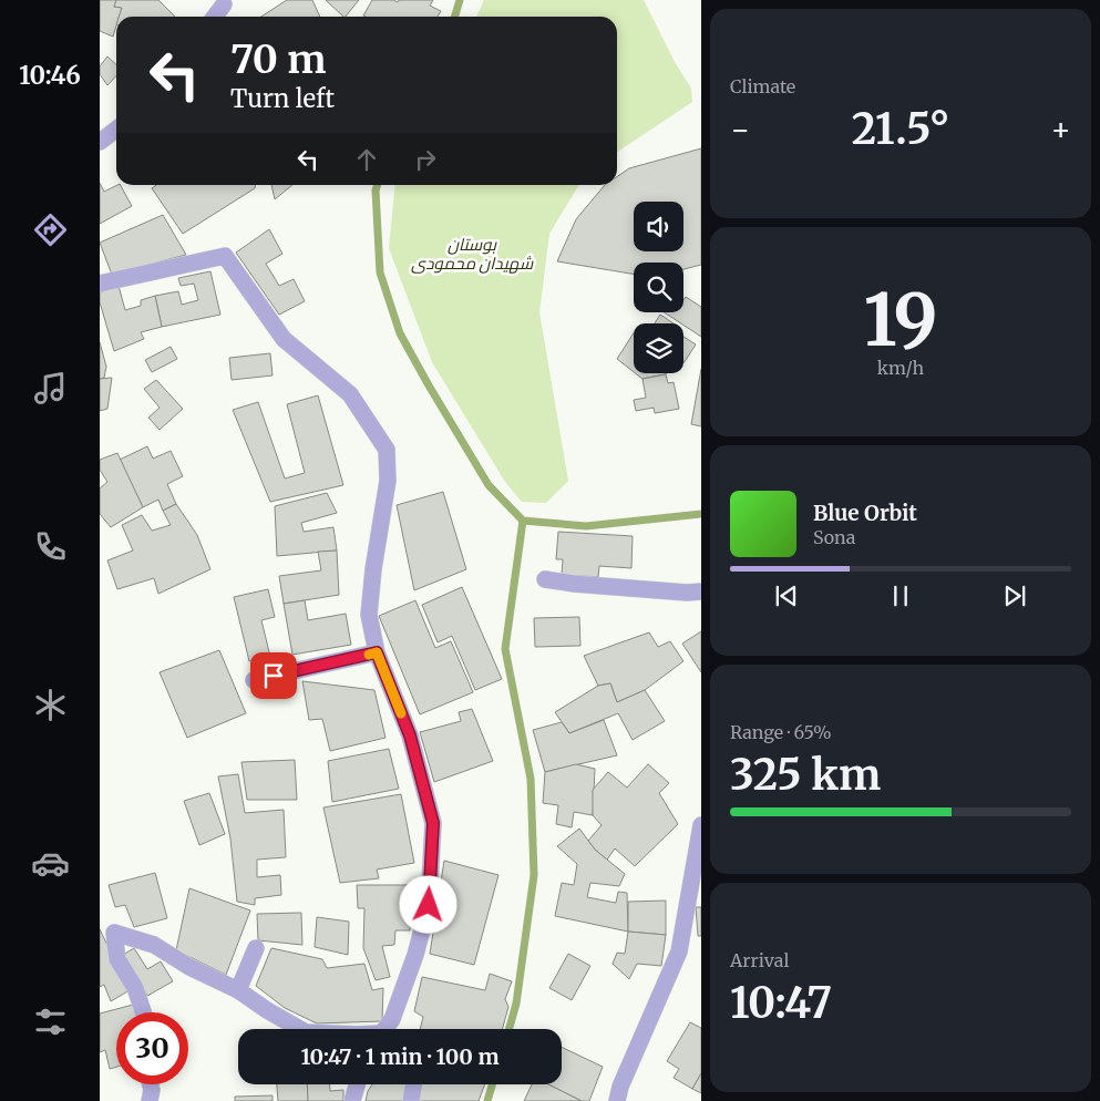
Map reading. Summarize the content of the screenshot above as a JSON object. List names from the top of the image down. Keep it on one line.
{"parks":["بوستان شهیدان محمودی"],"page":{"tabs":"10:46","tile":["Climate",["19","km/h"],["Range · 65%","325 km"],["Arrival","10:47"]],"turn":["70 m","Turn left"],"heat":["−","21.5°","+"],"song":["Blue Orbit","Sona"],"limit":"30","trip":"10:47 · 1 min · 100 m"}}
